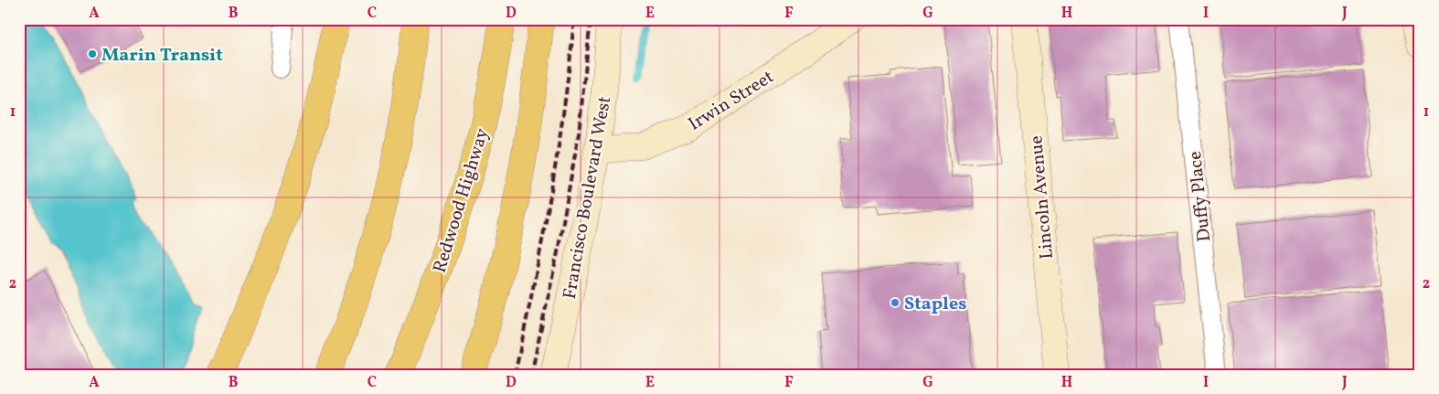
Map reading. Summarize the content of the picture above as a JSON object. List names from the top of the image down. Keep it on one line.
{"streets":{"highway":["Redwood Highway"],"street":["Irwin Street","Duffy Place","Francisco Boulevard West","Lincoln Avenue"]},"crossings":[["Irwin Street","Francisco Boulevard West"]],"places":["Marin Transit","Staples"],"grid":{"columns":["A","B","C","D","E","F","G","H","I","J"],"rows":["1","2"]}}
